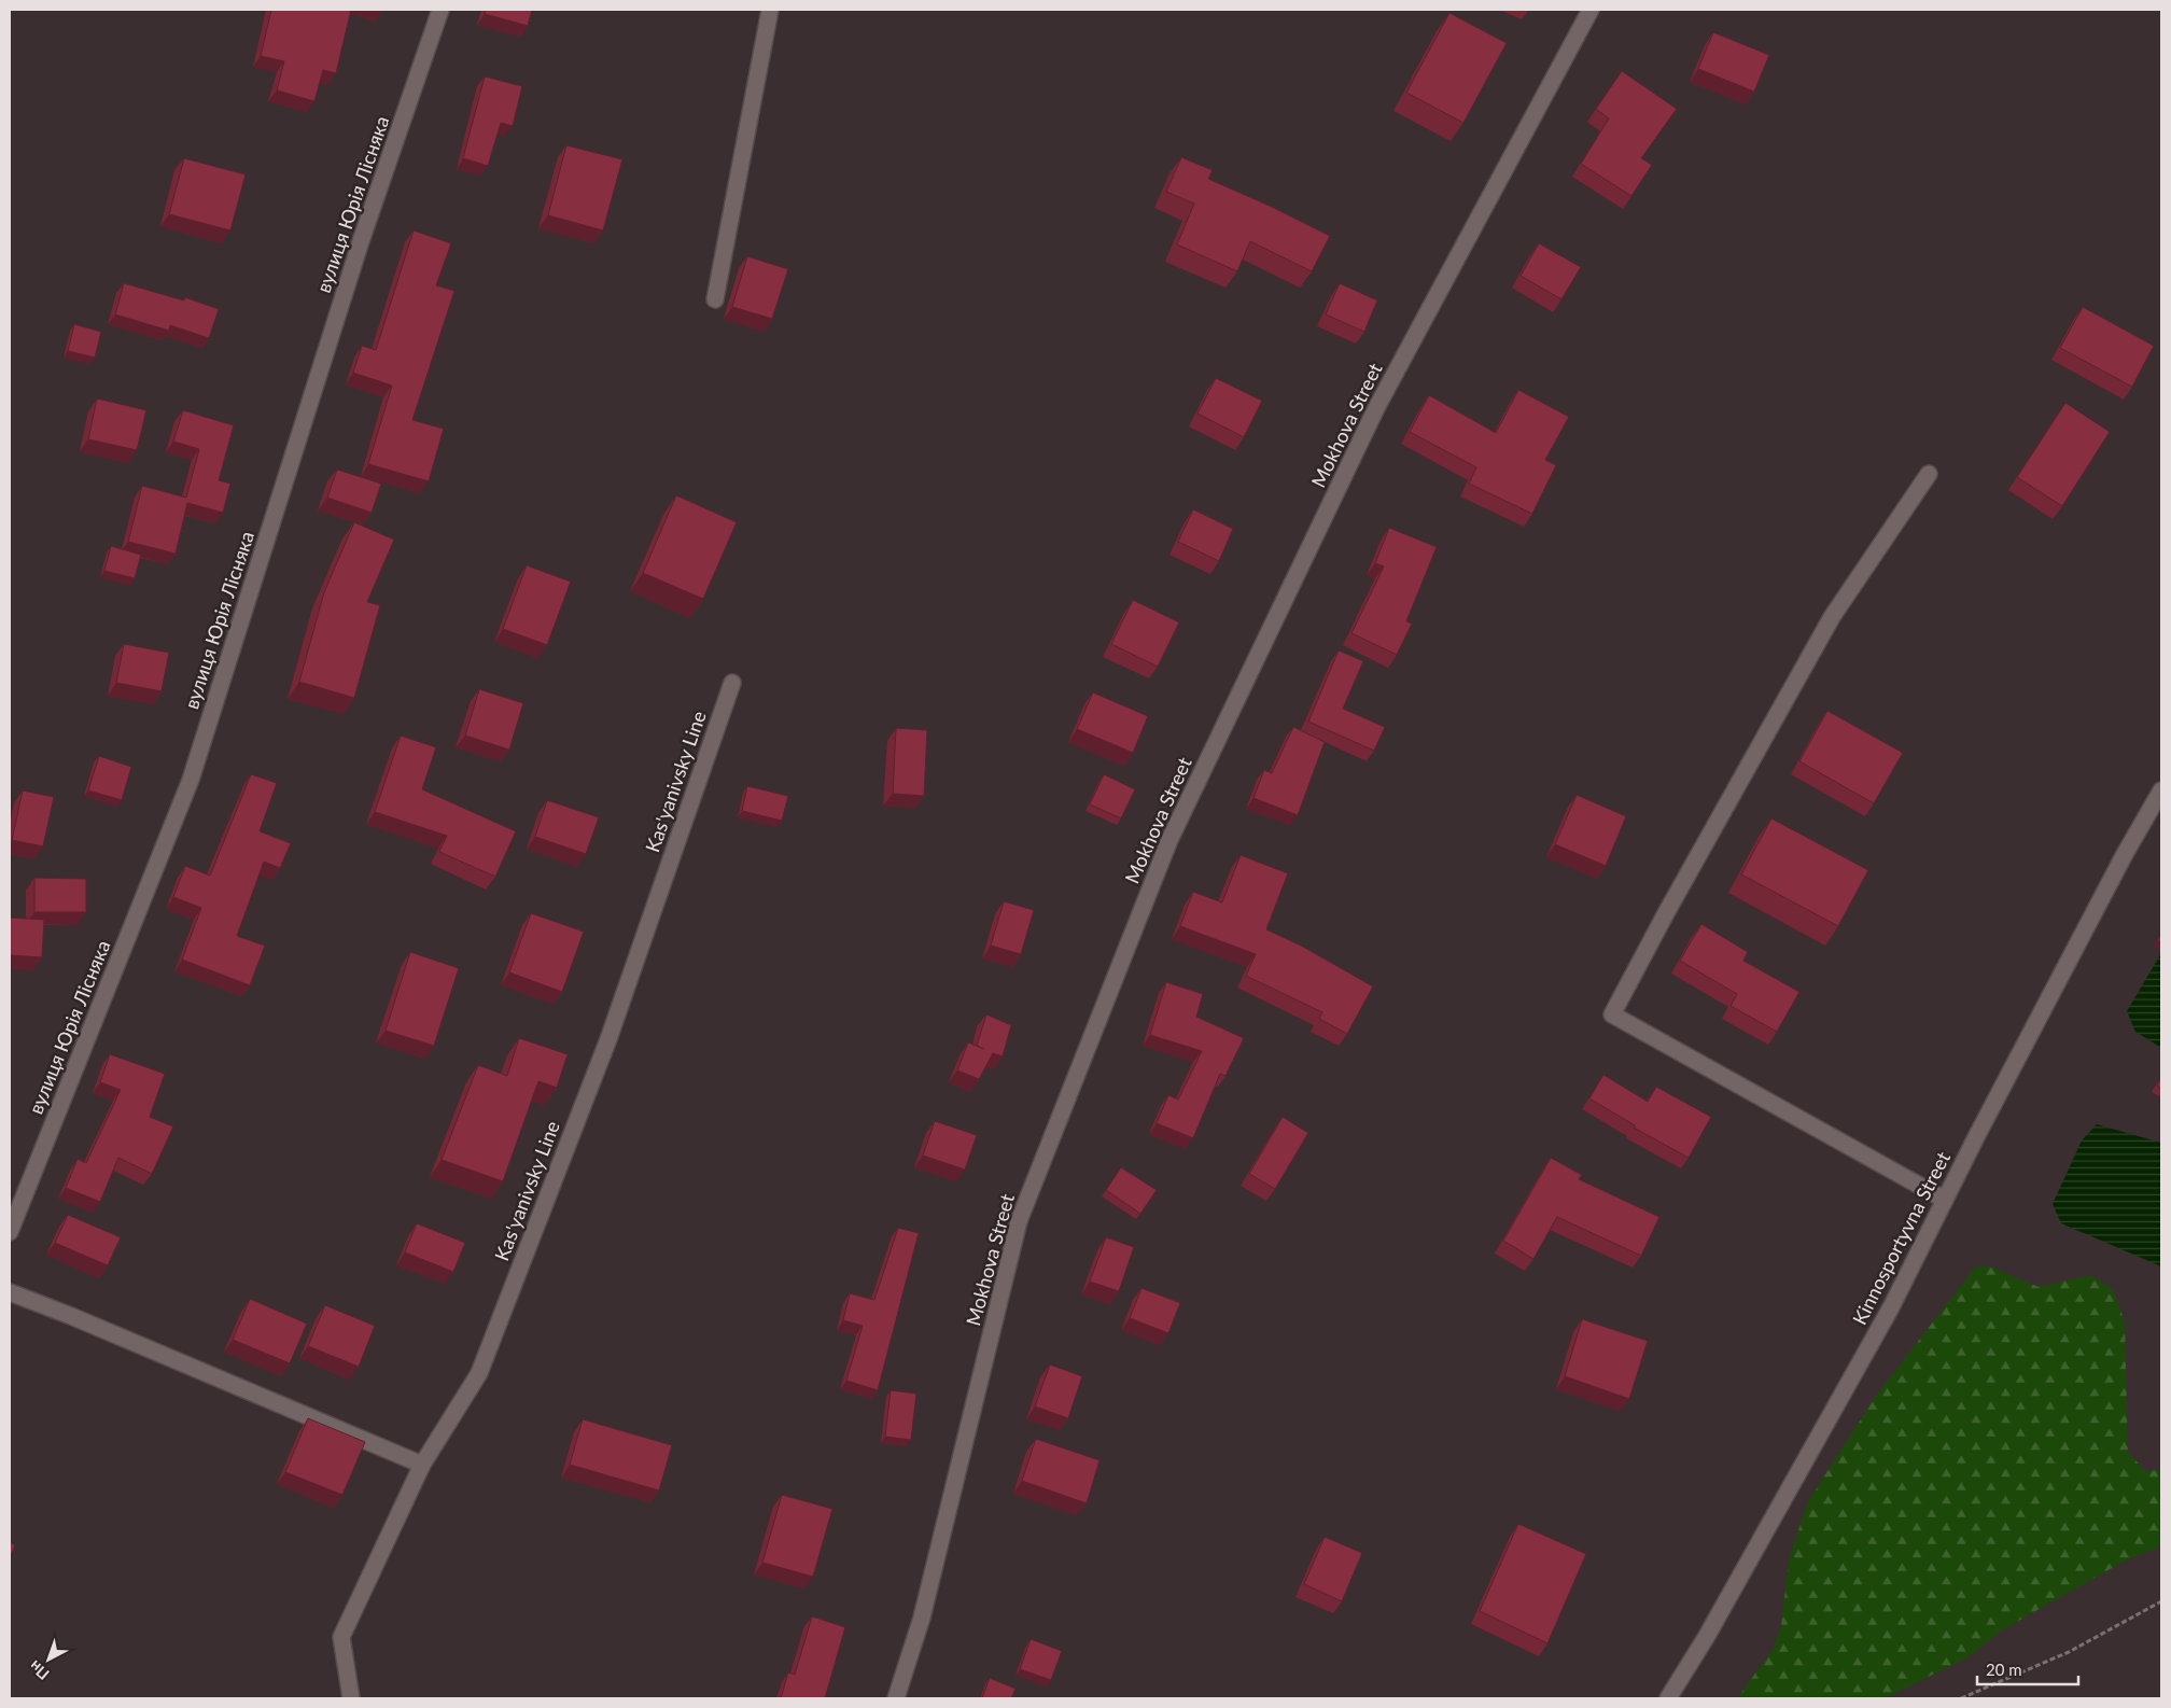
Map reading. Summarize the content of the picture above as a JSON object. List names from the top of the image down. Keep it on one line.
{"streets":{"street":["вулиця Юрія Лісняка","Mokhova Street","Kas'yanivsky Line","Kinnosportyvna Street"]},"scale_bar":"20 m","north":"bottom left"}
